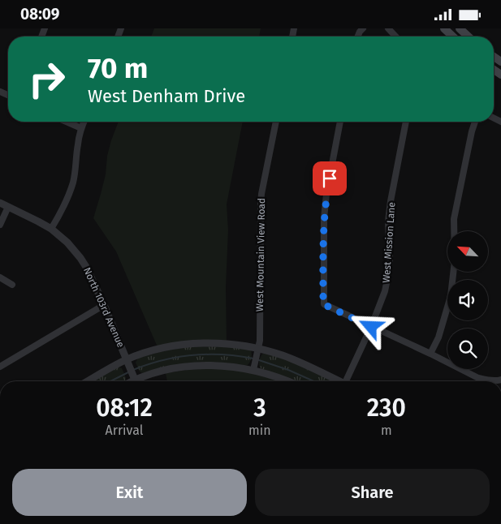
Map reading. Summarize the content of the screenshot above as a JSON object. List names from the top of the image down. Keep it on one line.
{"streets":{"street":["West Mission Lane","West Mountain View Road","North 103rd Avenue"]},"crossings":[["West Mountain View Road","North 103rd Avenue"]],"north":"top left","page":{"status":"08:09","turn":["70 m","West Denham Drive"],"eta":["08:12","Arrival","3","min","230","m"],"buttons":["Exit","Share"]}}
